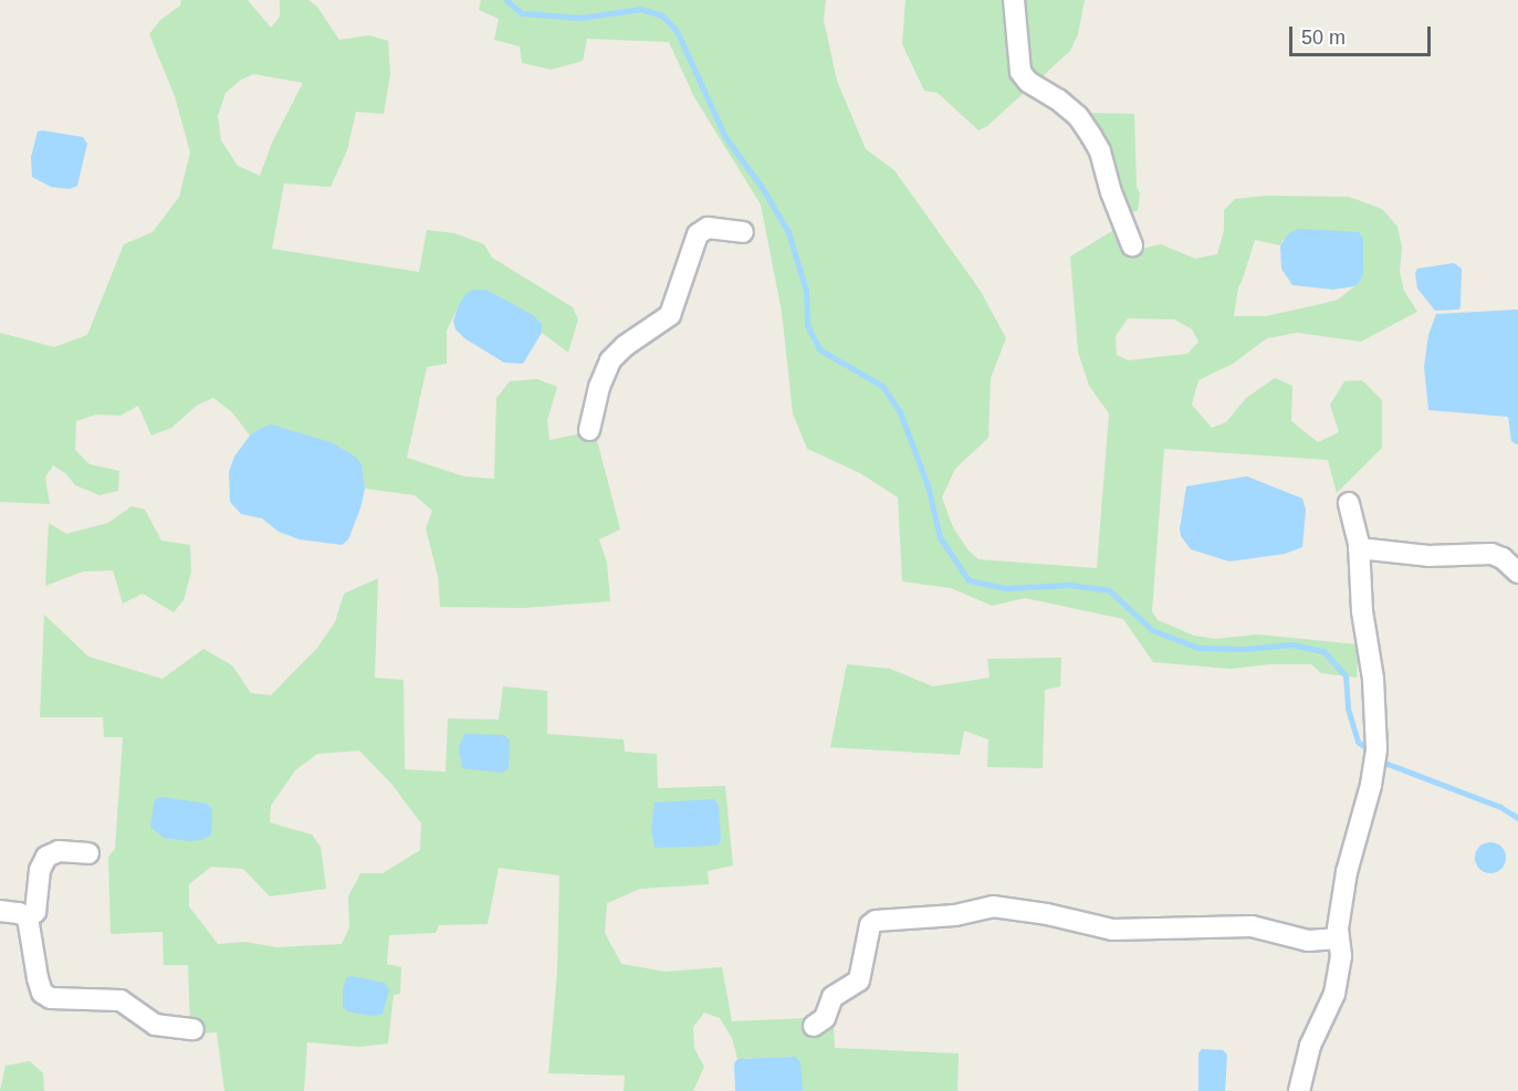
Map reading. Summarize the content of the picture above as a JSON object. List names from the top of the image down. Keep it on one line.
{"scale_bar":"50 m"}
